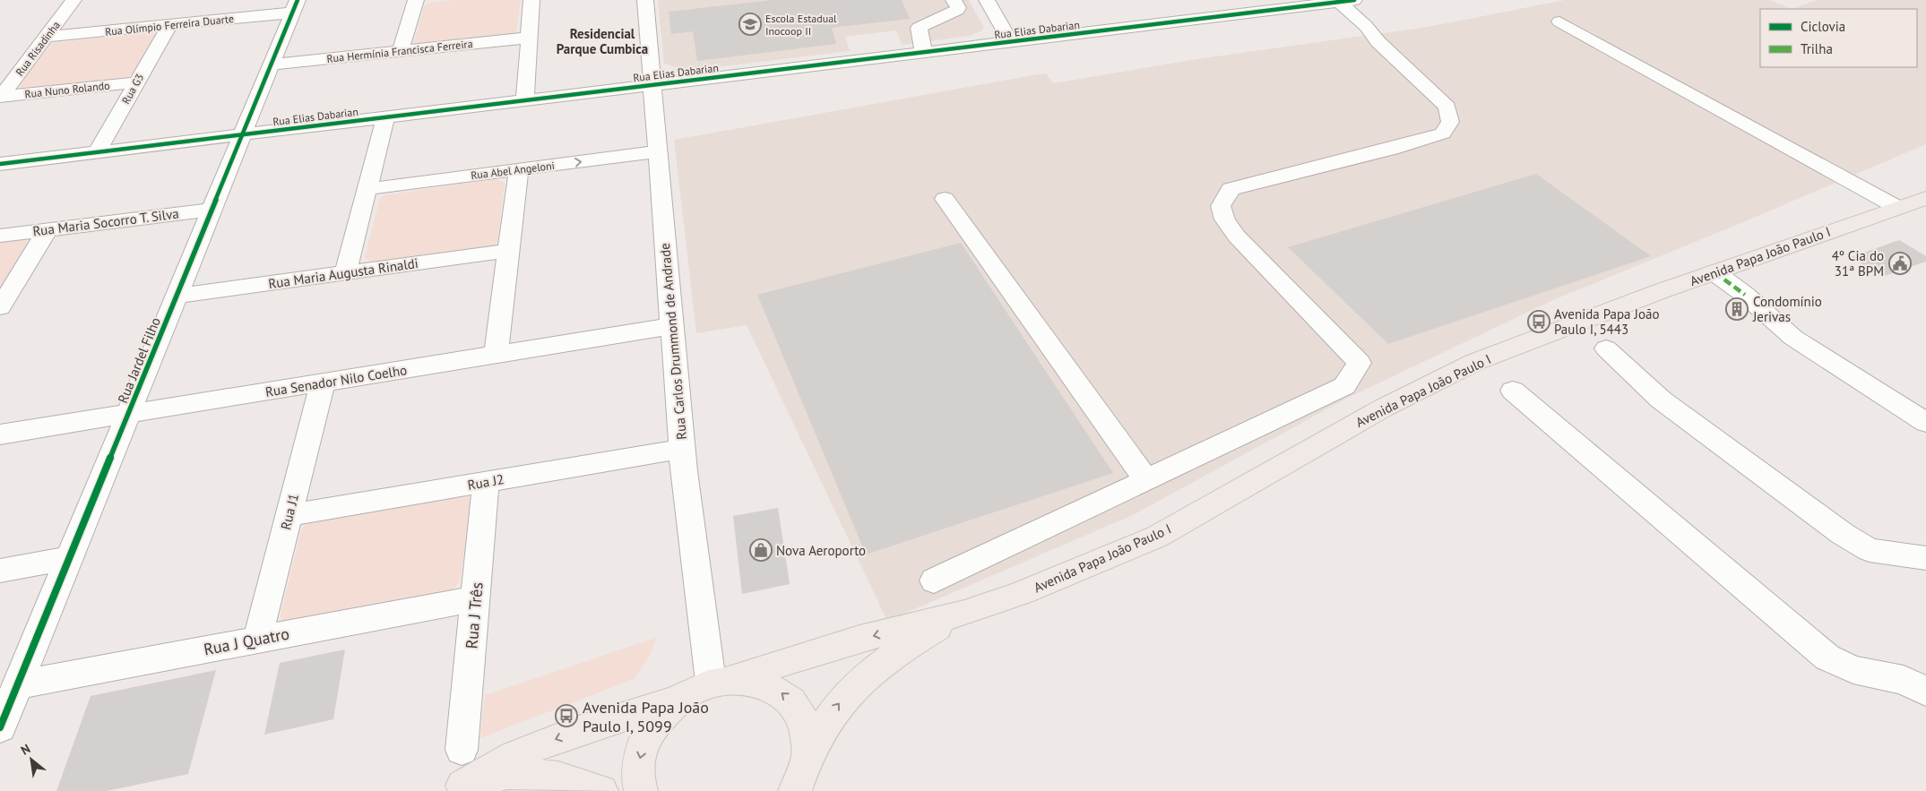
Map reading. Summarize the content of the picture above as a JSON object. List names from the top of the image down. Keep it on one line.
{"streets":{"main road":["Avenida Papa João Paulo I"],"street":["Rua Olímpio Ferreira Duarte","Rua Elias Dabarian","Rua Risadinha","Rua Hermínia Francisca Ferreira","Rua G3","Rua Nuno Rolando","Rua Abel Angeloni","Rua Maria Socorro T. Silva","Rua Maria Augusta Rinaldi","Rua Carlos Drummond de Andrade","Rua Jardel Filho","Rua Senador Nilo Coelho","Rua J2","Rua J1","Rua J Três","Rua J Quatro"]},"crossings":[["Rua Olímpio Ferreira Duarte","Rua Risadinha"],["Rua Olímpio Ferreira Duarte","Rua G3"],["Rua Olímpio Ferreira Duarte","Rua Jardel Filho"],["Rua Elias Dabarian","Rua G3"],["Rua Elias Dabarian","Rua Carlos Drummond de Andrade"],["Rua Elias Dabarian","Rua Jardel Filho"],["Rua Risadinha","Rua Nuno Rolando"],["Rua Hermínia Francisca Ferreira","Rua Jardel Filho"],["Rua G3","Rua Nuno Rolando"],["Rua Abel Angeloni","Rua Carlos Drummond de Andrade"],["Rua Maria Socorro T. Silva","Rua Jardel Filho"],["Avenida Papa João Paulo I","Rua Carlos Drummond de Andrade"],["Rua Maria Augusta Rinaldi","Rua Jardel Filho"],["Rua Carlos Drummond de Andrade","Rua Senador Nilo Coelho"],["Rua Carlos Drummond de Andrade","Rua J2"],["Rua Jardel Filho","Rua Senador Nilo Coelho"],["Rua Jardel Filho","Rua J Quatro"],["Rua Senador Nilo Coelho","Rua J1"],["Rua J2","Rua J1"],["Rua J2","Rua J Três"],["Rua J1","Rua J Quatro"],["Rua J Três","Rua J Quatro"]],"one_way":["Rua Abel Angeloni"],"districts":["Residencial Parque Cumbica"],"places":{"school or university":["Escola Estadual Inocoop II"],"public building":["4º Cia do 31ª BPM"],"building":["Condomínio Jerivas"],"bus stop":["Avenida Papa João Paulo I, 5443","Avenida Papa João Paulo I, 5099"],"shop":["Nova Aeroporto"]},"legend":["Ciclovia","Trilha"],"north":"top left"}
